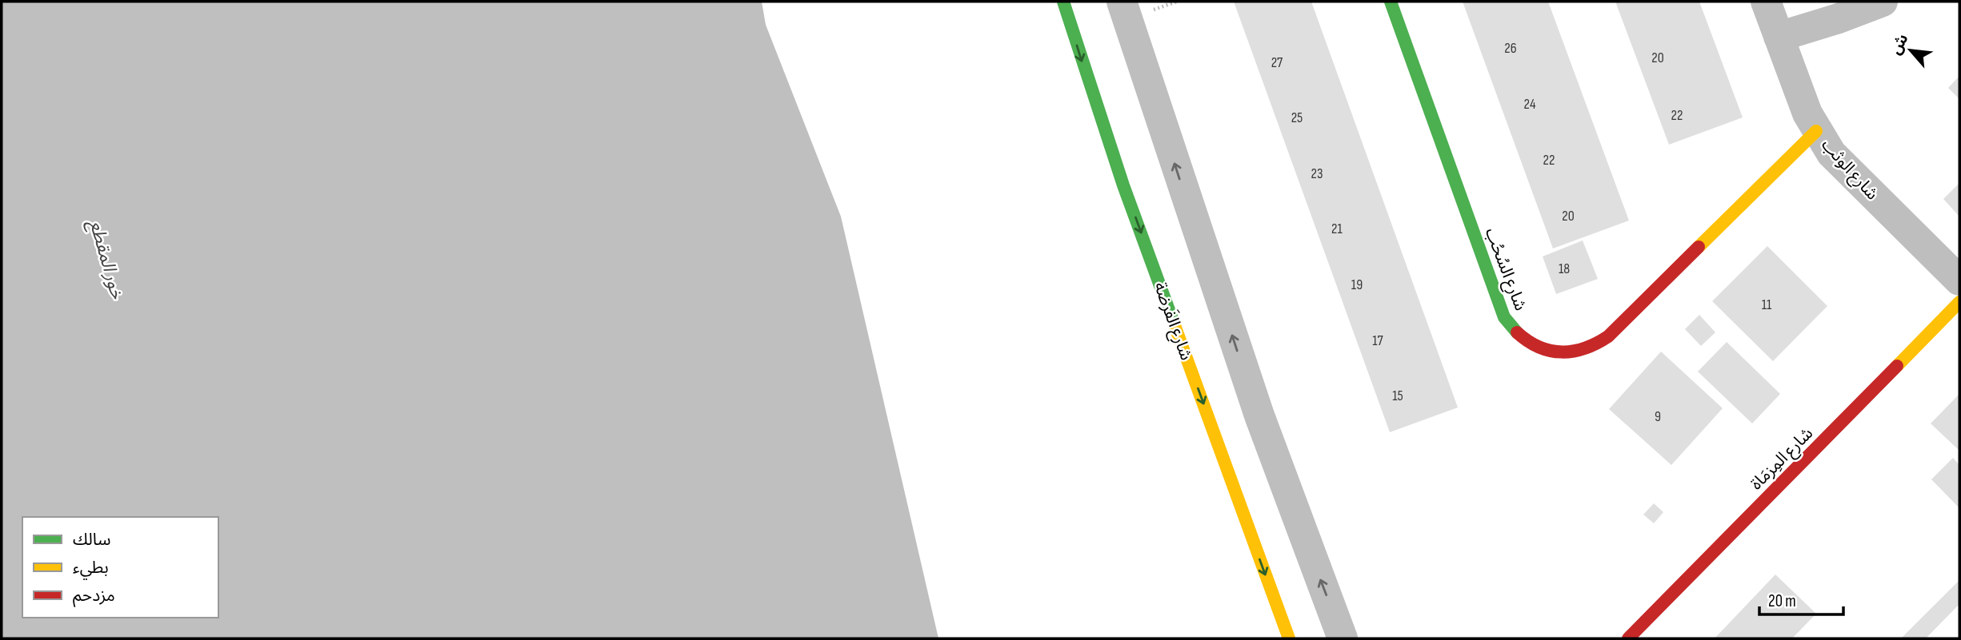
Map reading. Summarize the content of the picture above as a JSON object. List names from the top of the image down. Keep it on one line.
{"streets":{"street":["شارع الوثب","شارع السُحُب","شارع الفَرضة","شارع المِزمَاة"]},"crossings":[["شارع الوثب","شارع السُحُب"]],"water":["خور المقطع"],"house_numbers":["26","20","27","24","22","25","22","23","20","21","18","19","11","17","15","9"],"legend":["سالك","بطيء","مزدحم"],"scale_bar":"20 m","north":"top left"}
